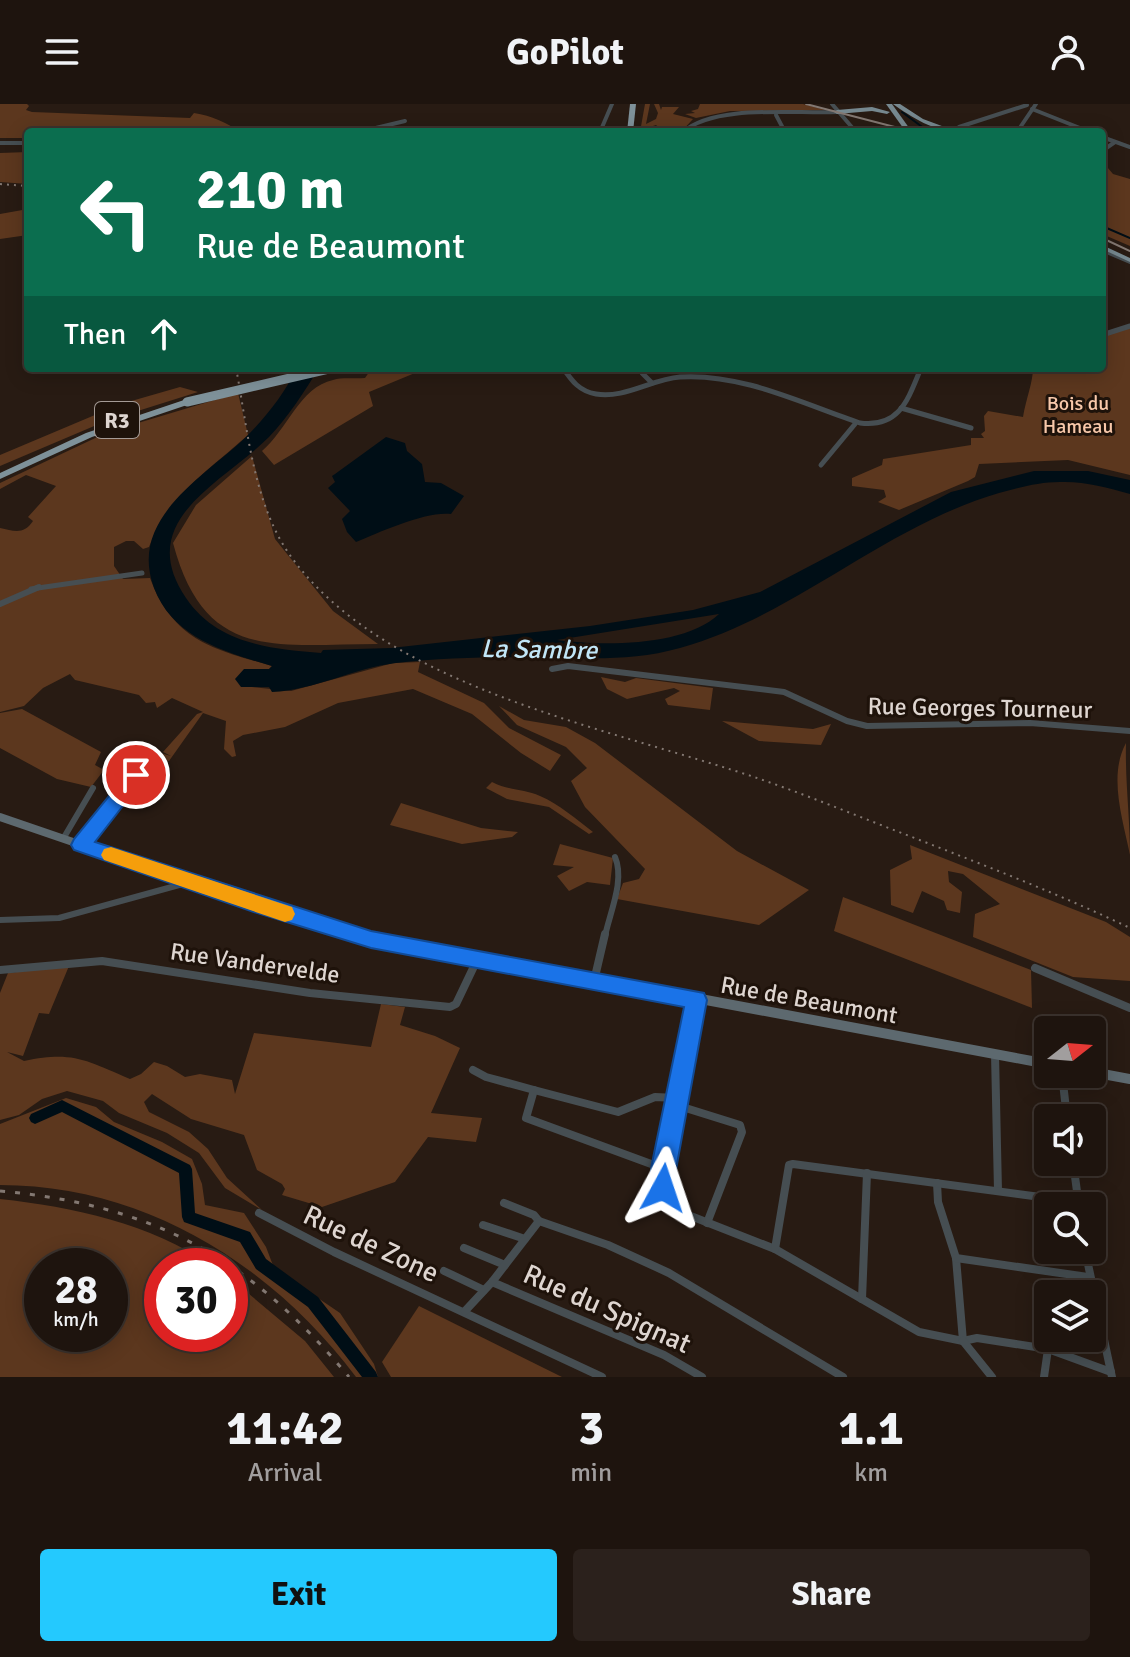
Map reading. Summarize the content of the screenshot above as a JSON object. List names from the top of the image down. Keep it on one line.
{"streets":{"highway":["R3"],"main road":["Rue de Beaumont"],"street":["Rue Georges Tourneur","Rue Vandervelde","Rue de Zone","Rue du Spignat"]},"crossings":[["Rue Vandervelde","Rue de Beaumont"],["Rue de Zone","Rue du Spignat"]],"water":["La Sambre"],"parks":["Bois du Hameau"],"north":"right","page":{"header":"GoPilot","turn":["210 m","Rue de Beaumont"],"then":"Then","speed":"28 km/h","limit":"30","eta":["11:42","Arrival","3","min","1.1","km"],"buttons":["Exit","Share"]}}
